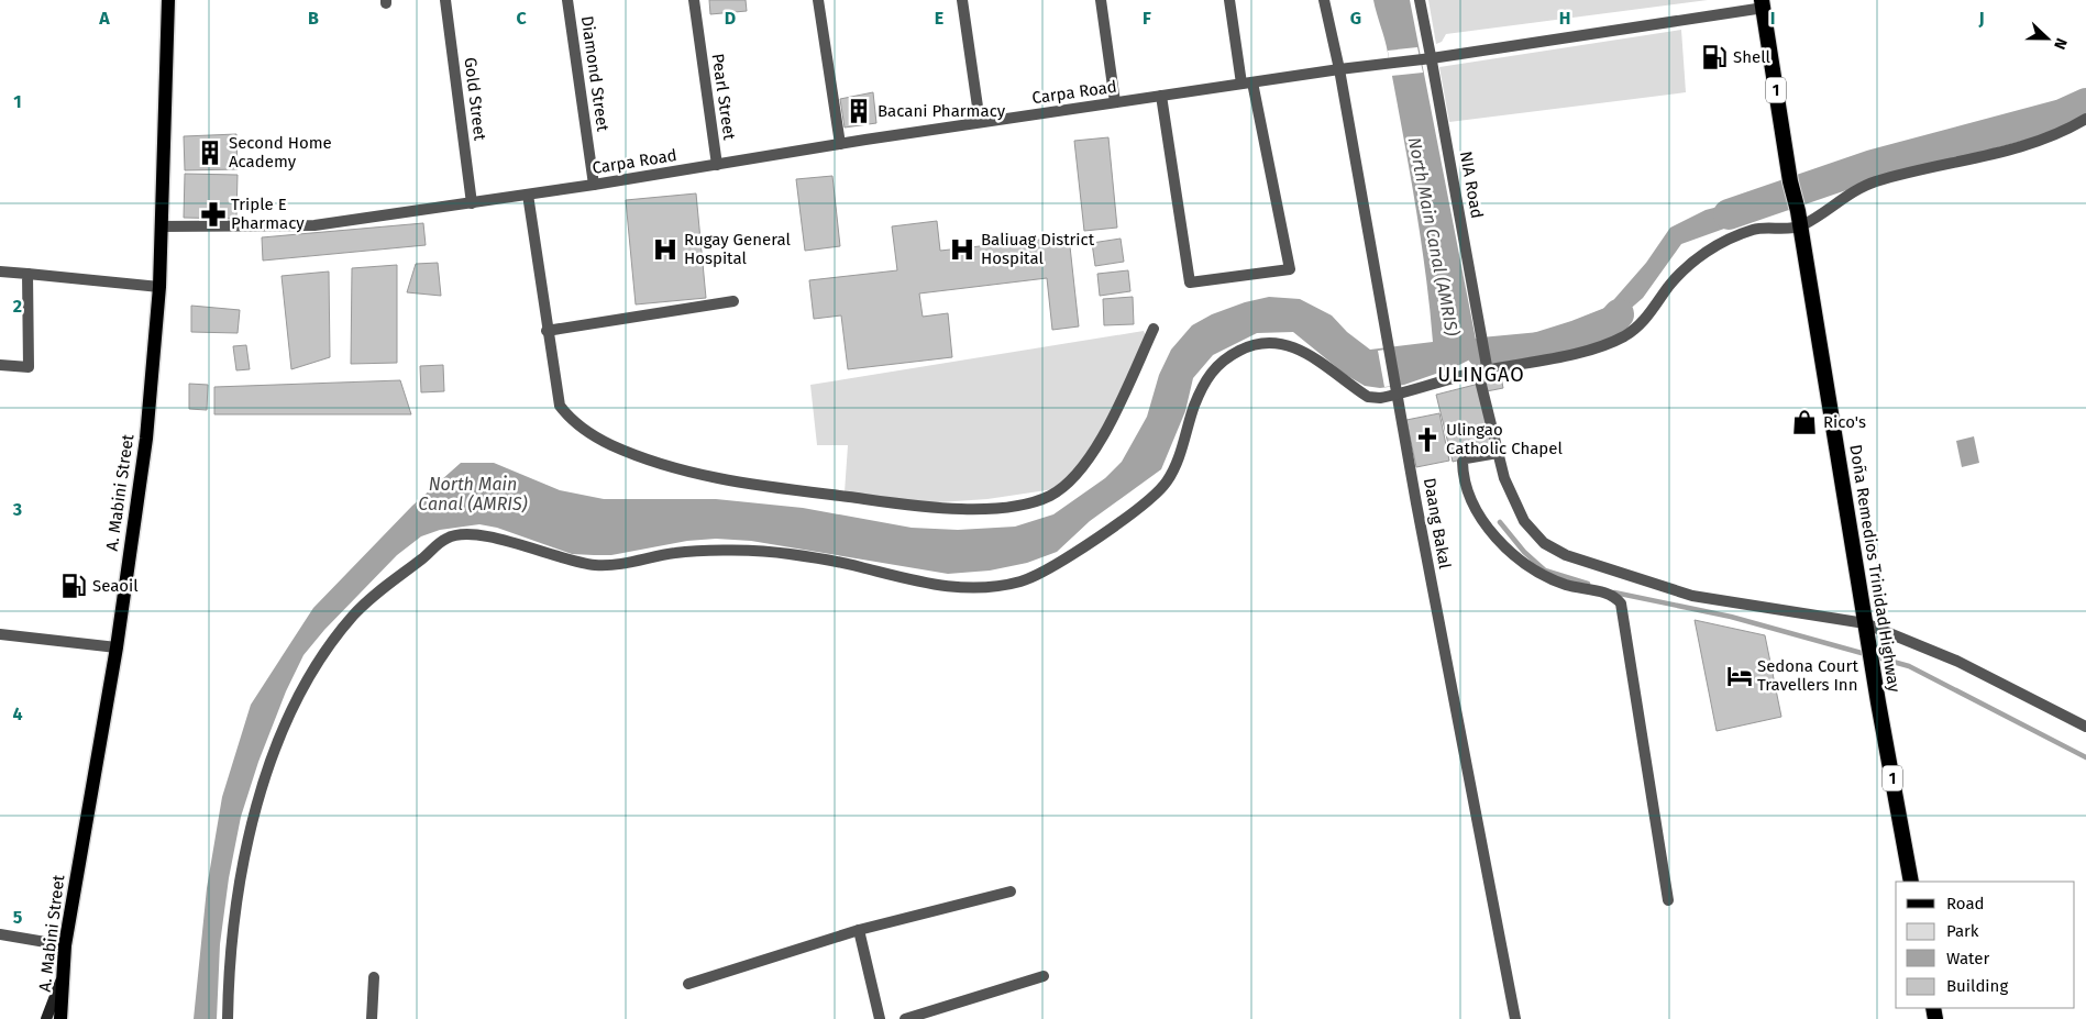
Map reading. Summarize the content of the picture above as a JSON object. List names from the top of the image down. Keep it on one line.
{"streets":{"highway":["1","Doña Remedios Trinidad Highway"],"main road":["A. Mabini Street"],"street":["Diamond Street","Carpa Road","Pearl Street","Gold Street","NIA Road","Daang Bakal"]},"crossings":[["Diamond Street","Carpa Road"],["Carpa Road","Pearl Street"],["Carpa Road","Gold Street"],["Carpa Road","NIA Road"],["Carpa Road","A. Mabini Street"],["Carpa Road","Daang Bakal"],["Carpa Road","Doña Remedios Trinidad Highway"],["NIA Road","Doña Remedios Trinidad Highway"]],"districts":["ULINGAO"],"water":["North Main Canal (AMRIS)"],"places":{"fuel station":["Shell","Seaoil"],"building":["Bacani Pharmacy","Second Home Academy"],"pharmacy":["Triple E Pharmacy"],"hospital":["Rugay General Hospital","Baliuag District Hospital"],"shop":["Rico's"],"church":["Ulingao Catholic Chapel"],"hotel":["Sedona Court Travellers Inn"]},"legend":["Road","Park","Water","Building"],"north":"right","grid":{"columns":["A","B","C","D","E","F","G","H","I","J"],"rows":["1","2","3","4","5"]}}
